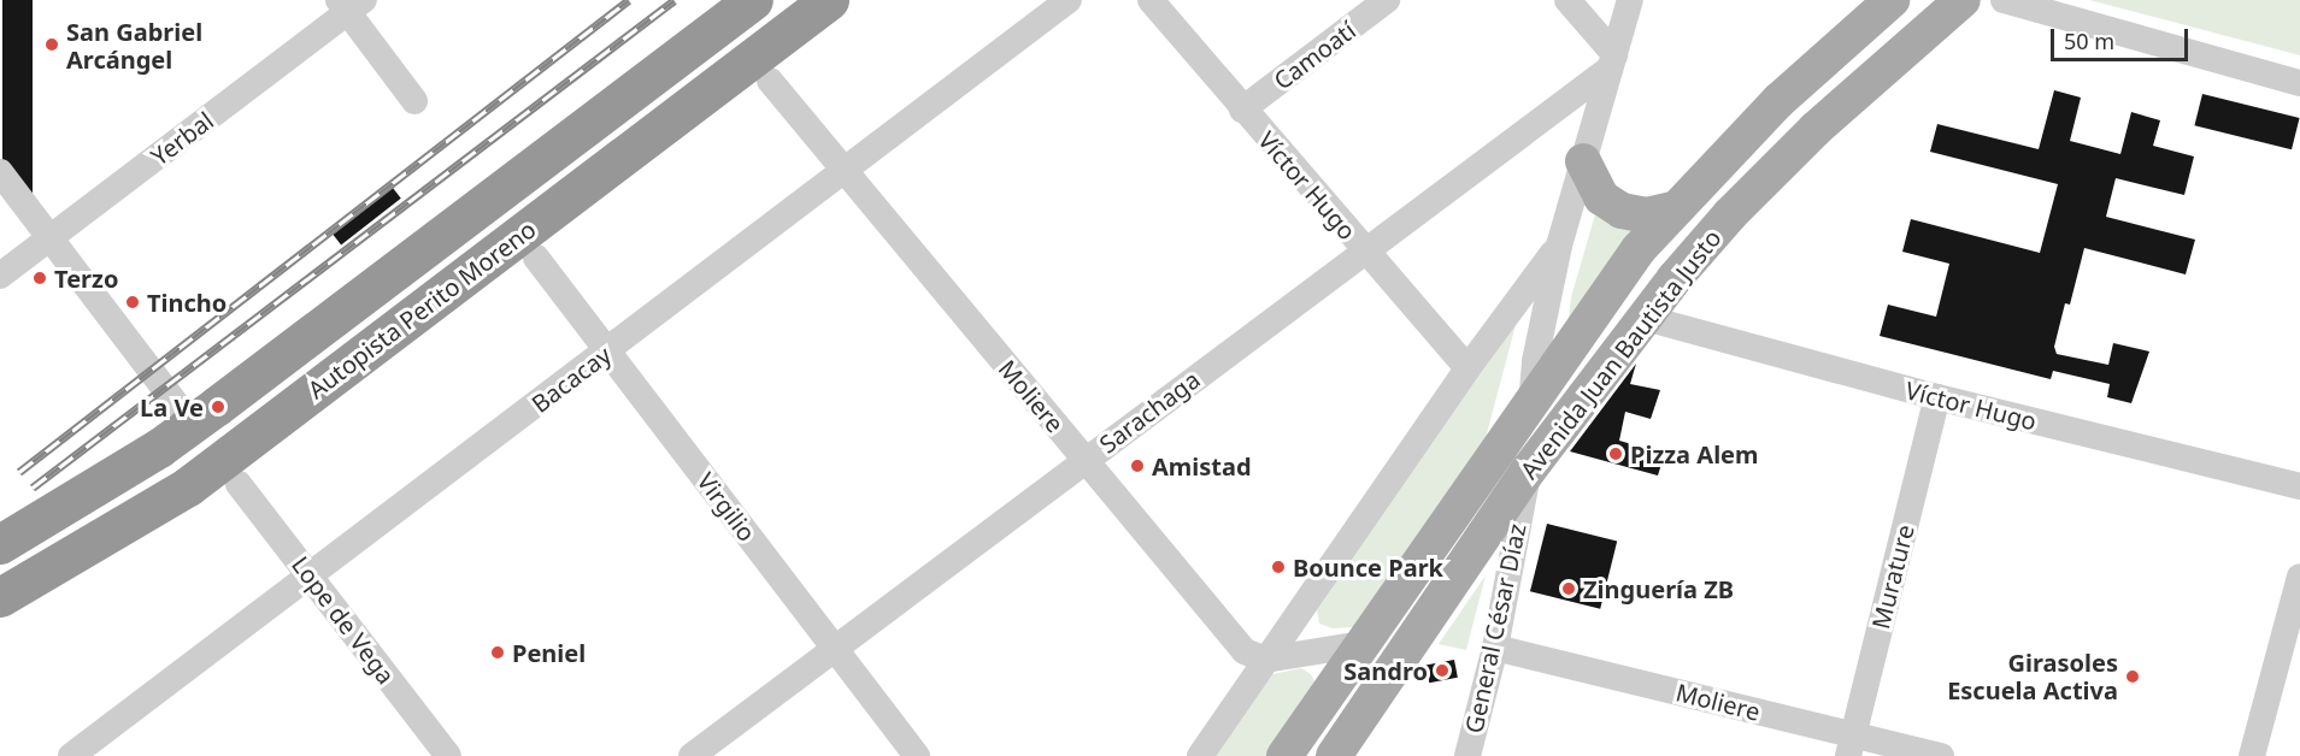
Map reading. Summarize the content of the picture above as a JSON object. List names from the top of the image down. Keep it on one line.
{"streets":{"highway":["Autopista Perito Moreno"],"main road":["Avenida Juan Bautista Justo"],"street":["Camoatí","Yerbal","Víctor Hugo","Bacacay","Moliere","Sarachaga","Virgilio","Murature","Lope de Vega","General César Díaz"]},"crossings":[["Camoatí","Víctor Hugo"],["Víctor Hugo","Avenida Juan Bautista Justo"],["Víctor Hugo","Sarachaga"],["Víctor Hugo","Murature"],["Avenida Juan Bautista Justo","General César Díaz"],["Bacacay","Moliere"],["Bacacay","Virgilio"],["Bacacay","Lope de Vega"],["Moliere","Sarachaga"],["Moliere","Murature"],["Moliere","General César Díaz"],["Sarachaga","Virgilio"],["Sarachaga","General César Díaz"]],"places":["San Gabriel Arcángel","Terzo","Tincho","La Ve","Pizza Alem","Amistad","Bounce Park","Zinguería ZB","Peniel","Sandro","Girasoles Escuela Activa"],"scale_bar":"50 m"}
